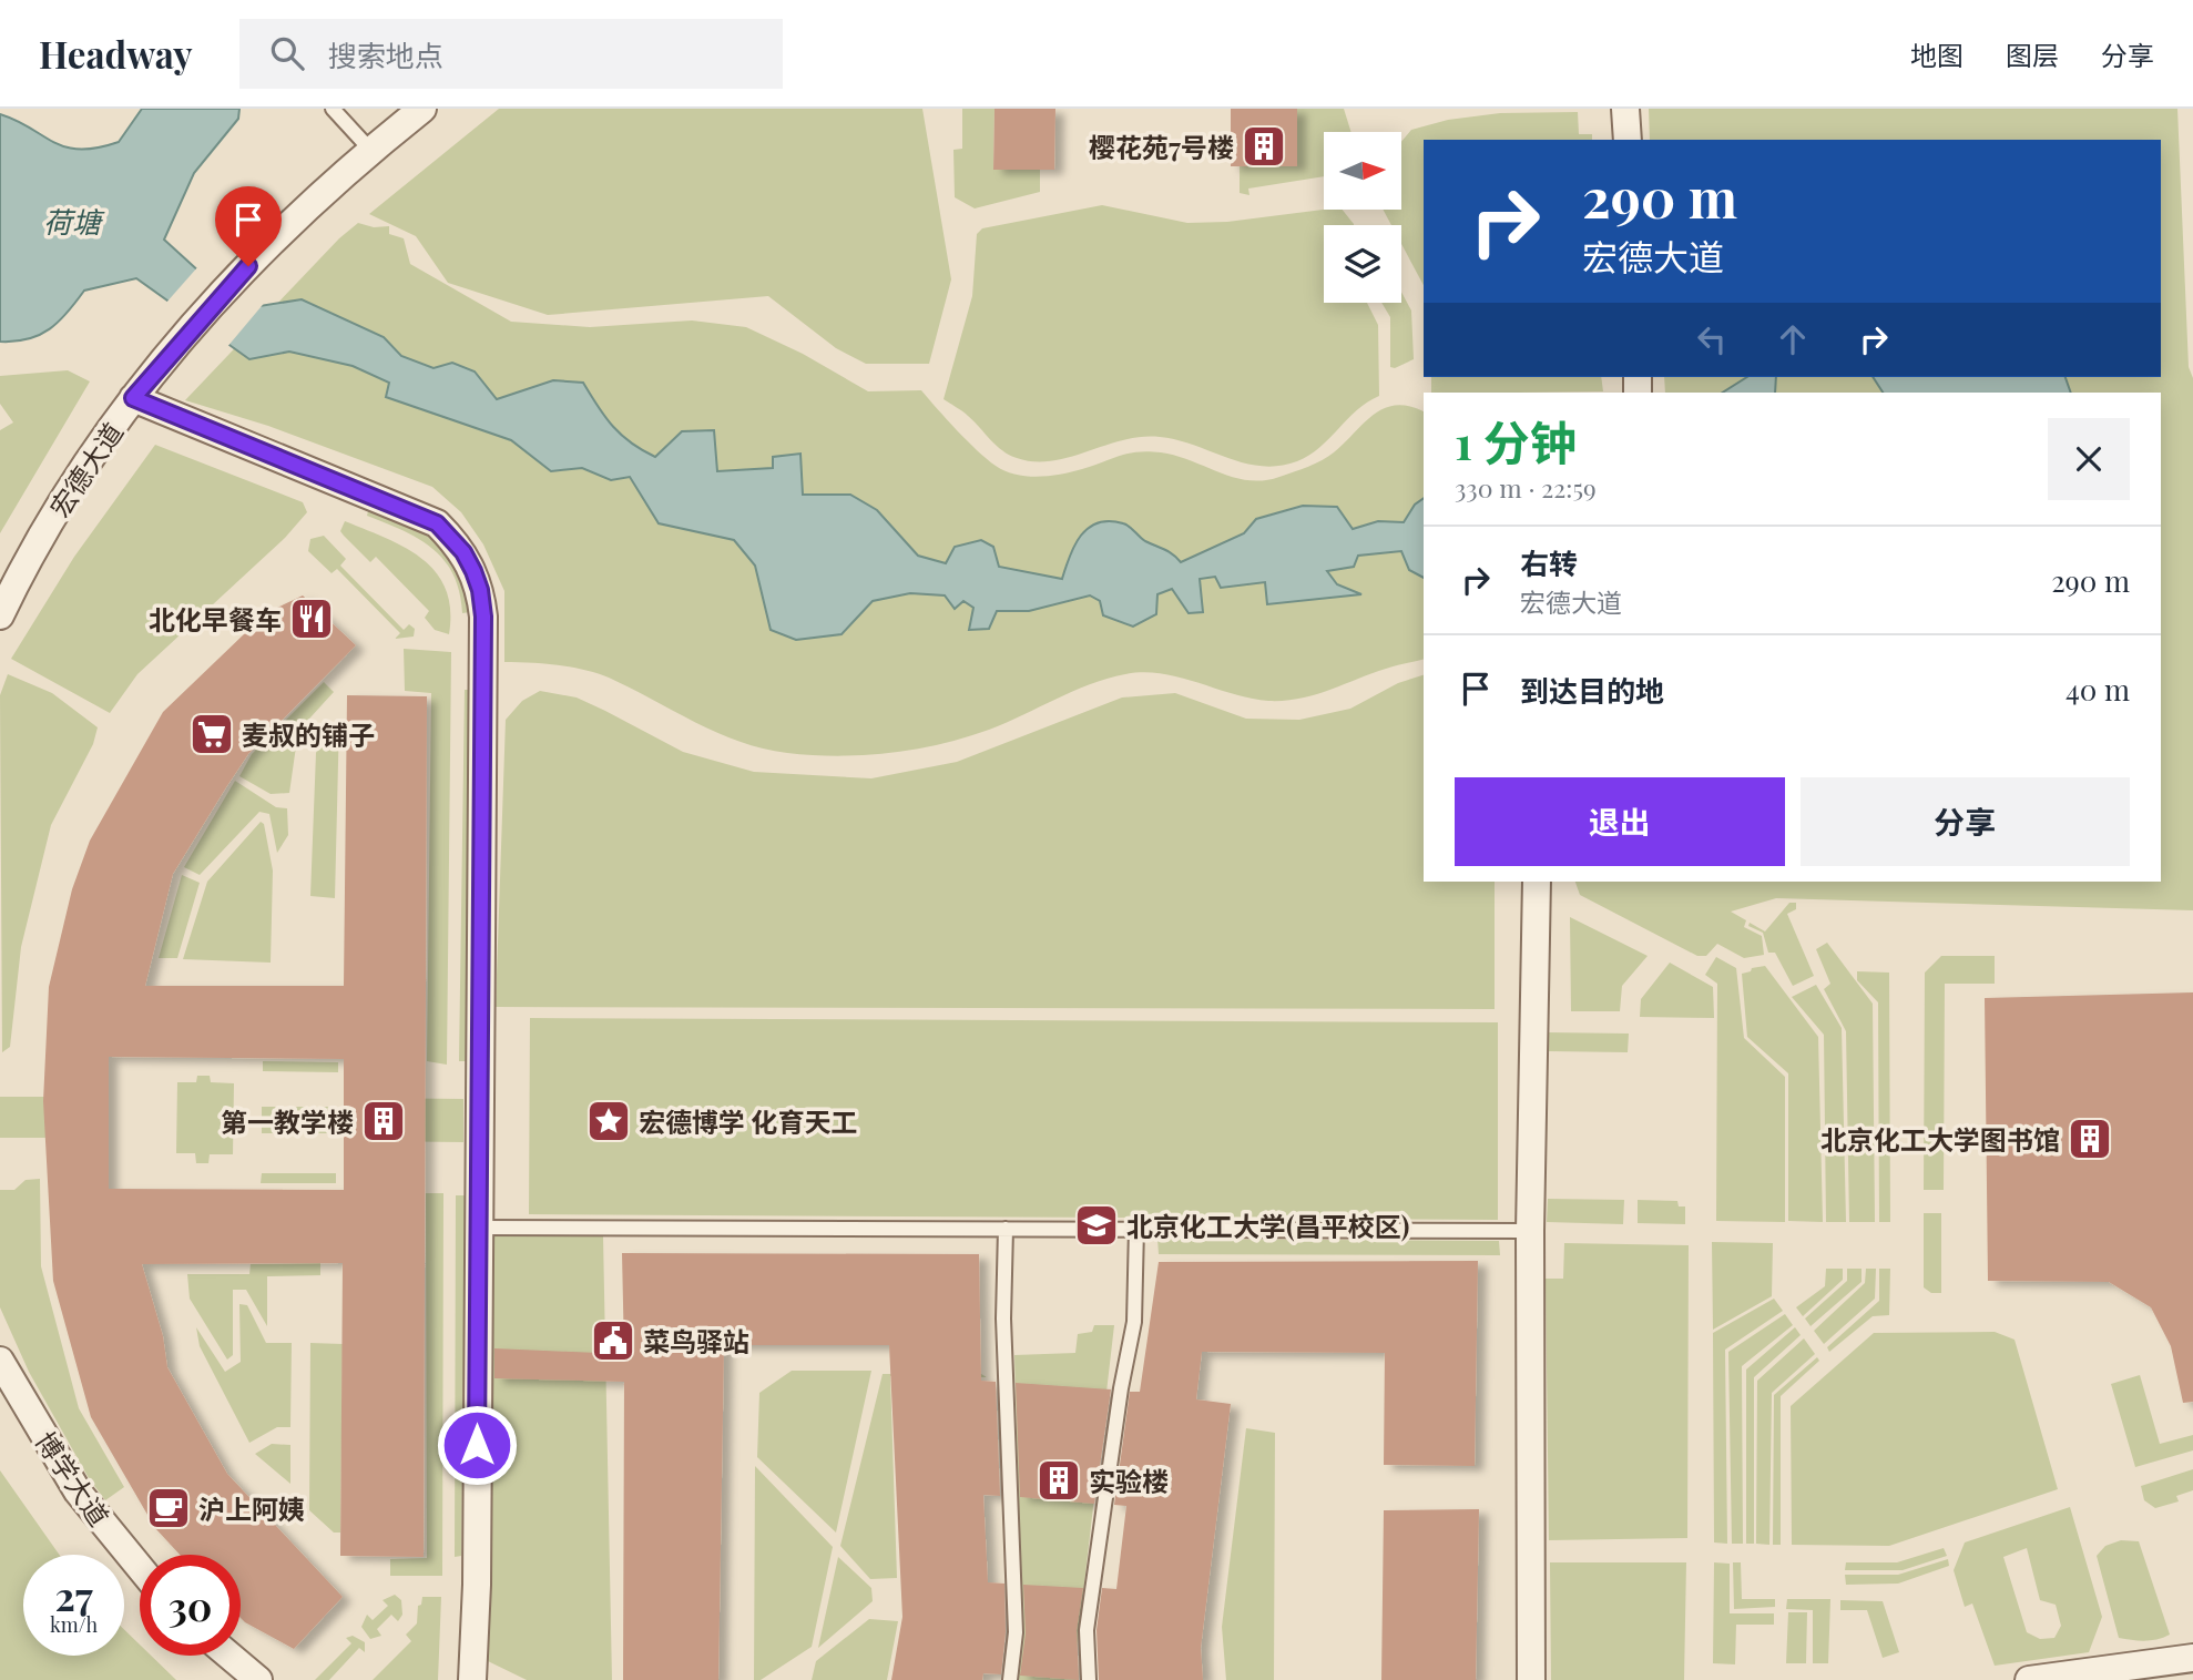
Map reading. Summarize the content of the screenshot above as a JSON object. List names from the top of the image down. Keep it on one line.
{"streets":{"street":["宏德大道","博学大道"]},"water":["荷塘"],"places":{"building":["樱花苑7号楼","第一教学楼","北京化工大学图书馆","实验楼"],"restaurant":["北化早餐车"],"supermarket":["麦叔的铺子"],"place":["宏德博学 化育天工"],"school or university":["北京化工大学(昌平校区)"],"public building":["菜鸟驿站"],"cafe":["沪上阿姨"]},"north":"right","page":{"header":"Headway","search":"搜索地点","nav":["地图","图层","分享"],"turn":["290 m","宏德大道"],"heading":["1 分钟","330 m · 22:59"],"list":[{"name":"右转","note":"宏德大道","value":"290 m"},{"name":"到达目的地","value":"40 m"}],"buttons":["退出","分享"],"speed":"27 km/h","limit":"30"}}
